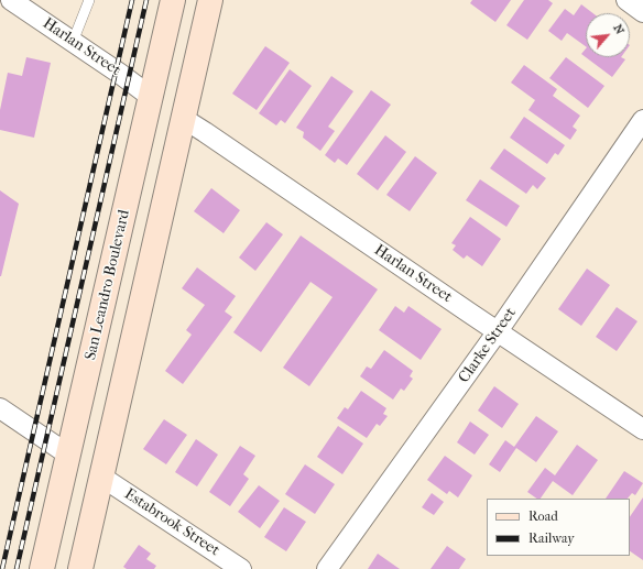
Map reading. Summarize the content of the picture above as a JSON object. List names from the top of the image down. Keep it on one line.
{"streets":{"main road":["San Leandro Boulevard"],"street":["Harlan Street","Clarke Street","Estabrook Street"]},"crossings":[["Harlan Street","San Leandro Boulevard"],["Harlan Street","Clarke Street"]],"legend":["Road","Railway"],"north":"top right"}
